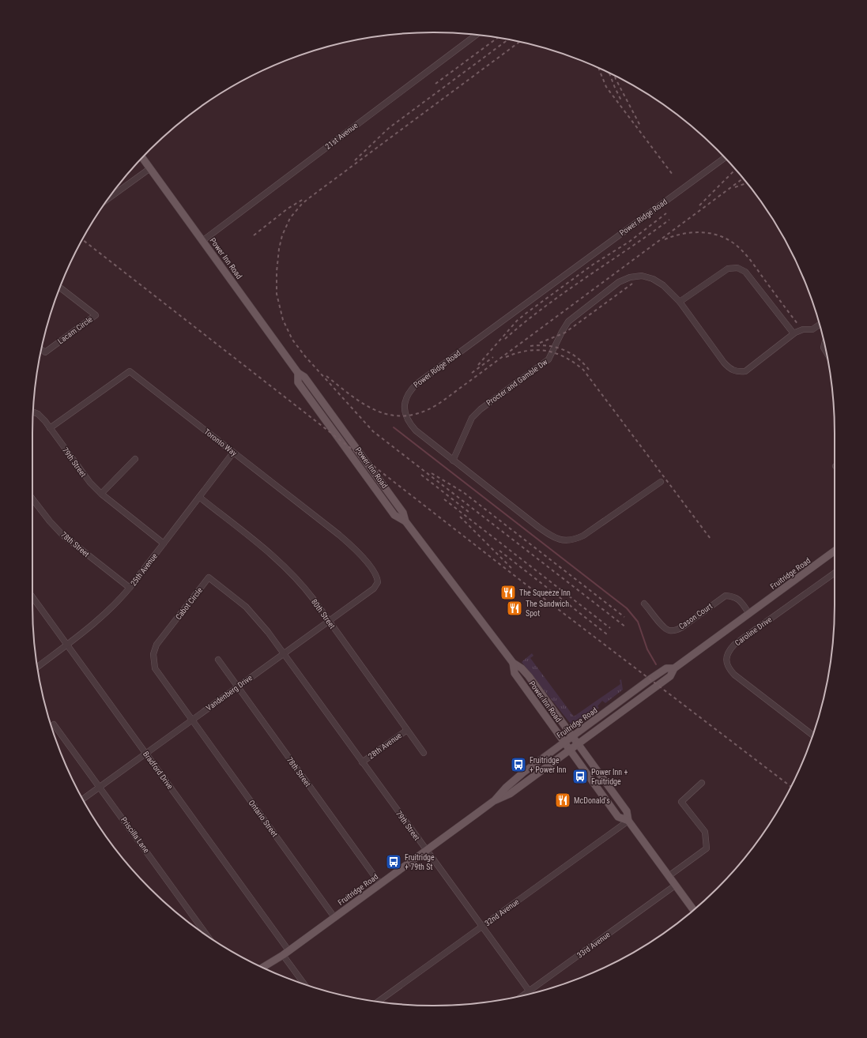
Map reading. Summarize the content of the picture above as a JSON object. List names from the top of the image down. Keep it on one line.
{"streets":{"main road":["Power Inn Road","Fruitridge Road"],"street":["21st Avenue","Power Ridge Road","Lacam Circle","Procter and Gamble Dw","Toronto Way","79th Street","78th Street","25th Avenue","Cabot Circle","80th Street","Cason Court","Caroline Drive","Vandenberg Drive","28th Avenue","Bradford Drive","Ontario Street","Priscilla Lane","32nd Avenue","33rd Avenue"]},"crossings":[["21st Avenue","Power Inn Road"],["Power Ridge Road","Procter and Gamble Dw"],["Power Inn Road","Fruitridge Road"],["Power Inn Road","32nd Avenue"],["Power Inn Road","33rd Avenue"],["Toronto Way","79th Street"],["Toronto Way","25th Avenue"],["Toronto Way","Vandenberg Drive"],["79th Street","25th Avenue"],["79th Street","Fruitridge Road"],["79th Street","Cabot Circle"],["79th Street","Vandenberg Drive"],["79th Street","28th Avenue"],["79th Street","32nd Avenue"],["79th Street","33rd Avenue"],["78th Street","25th Avenue"],["78th Street","Fruitridge Road"],["78th Street","Vandenberg Drive"],["25th Avenue","80th Street"],["25th Avenue","Bradford Drive"],["Fruitridge Road","Cason Court"],["Fruitridge Road","Bradford Drive"],["Fruitridge Road","Ontario Street"],["Cabot Circle","Vandenberg Drive"],["Cabot Circle","Ontario Street"],["80th Street","Vandenberg Drive"],["80th Street","28th Avenue"],["Vandenberg Drive","Bradford Drive"],["Vandenberg Drive","Ontario Street"],["Vandenberg Drive","Priscilla Lane"]],"places":{"restaurant":["The Squeeze Inn","The Sandwich Spot","McDonald's"],"bus stop":["Fruitridge + Power Inn","Power Inn + Fruitridge","Fruitridge + 79th St"]}}
